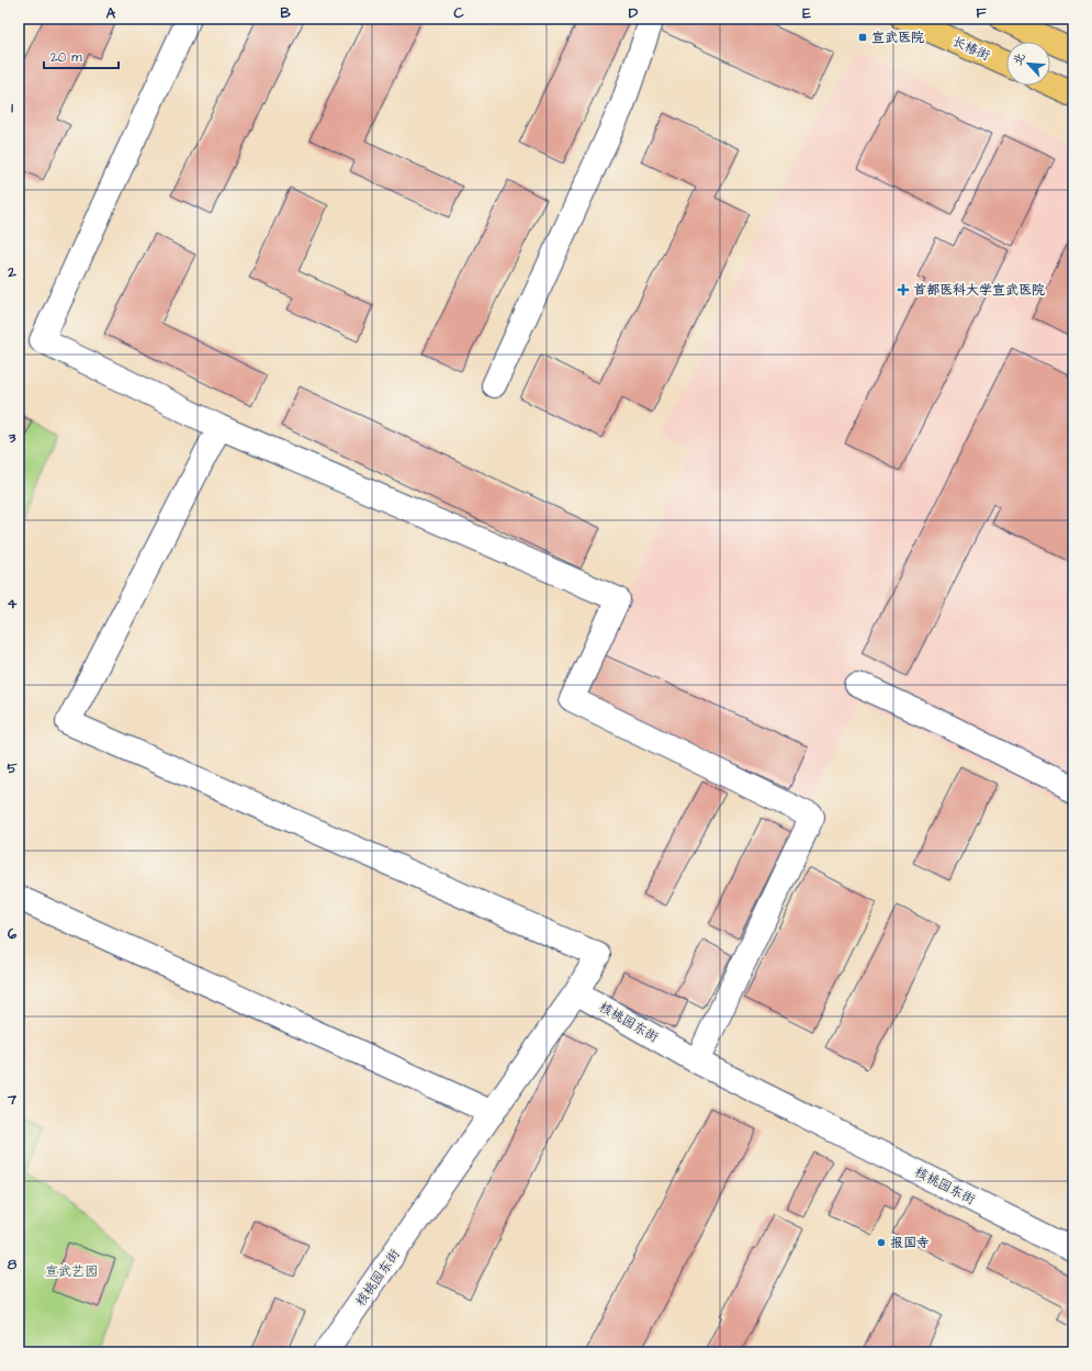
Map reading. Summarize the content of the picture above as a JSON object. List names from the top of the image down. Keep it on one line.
{"streets":{"main road":["长椿街"],"street":["核桃园东街"]},"parks":["宣武艺园"],"places":{"transit":["宣武医院"],"health":["首都医科大学宣武医院"],"other":["报国寺"]},"scale_bar":"20 m","north":"top left","grid":{"columns":["A","B","C","D","E","F"],"rows":["1","2","3","4","5","6","7","8"]}}
